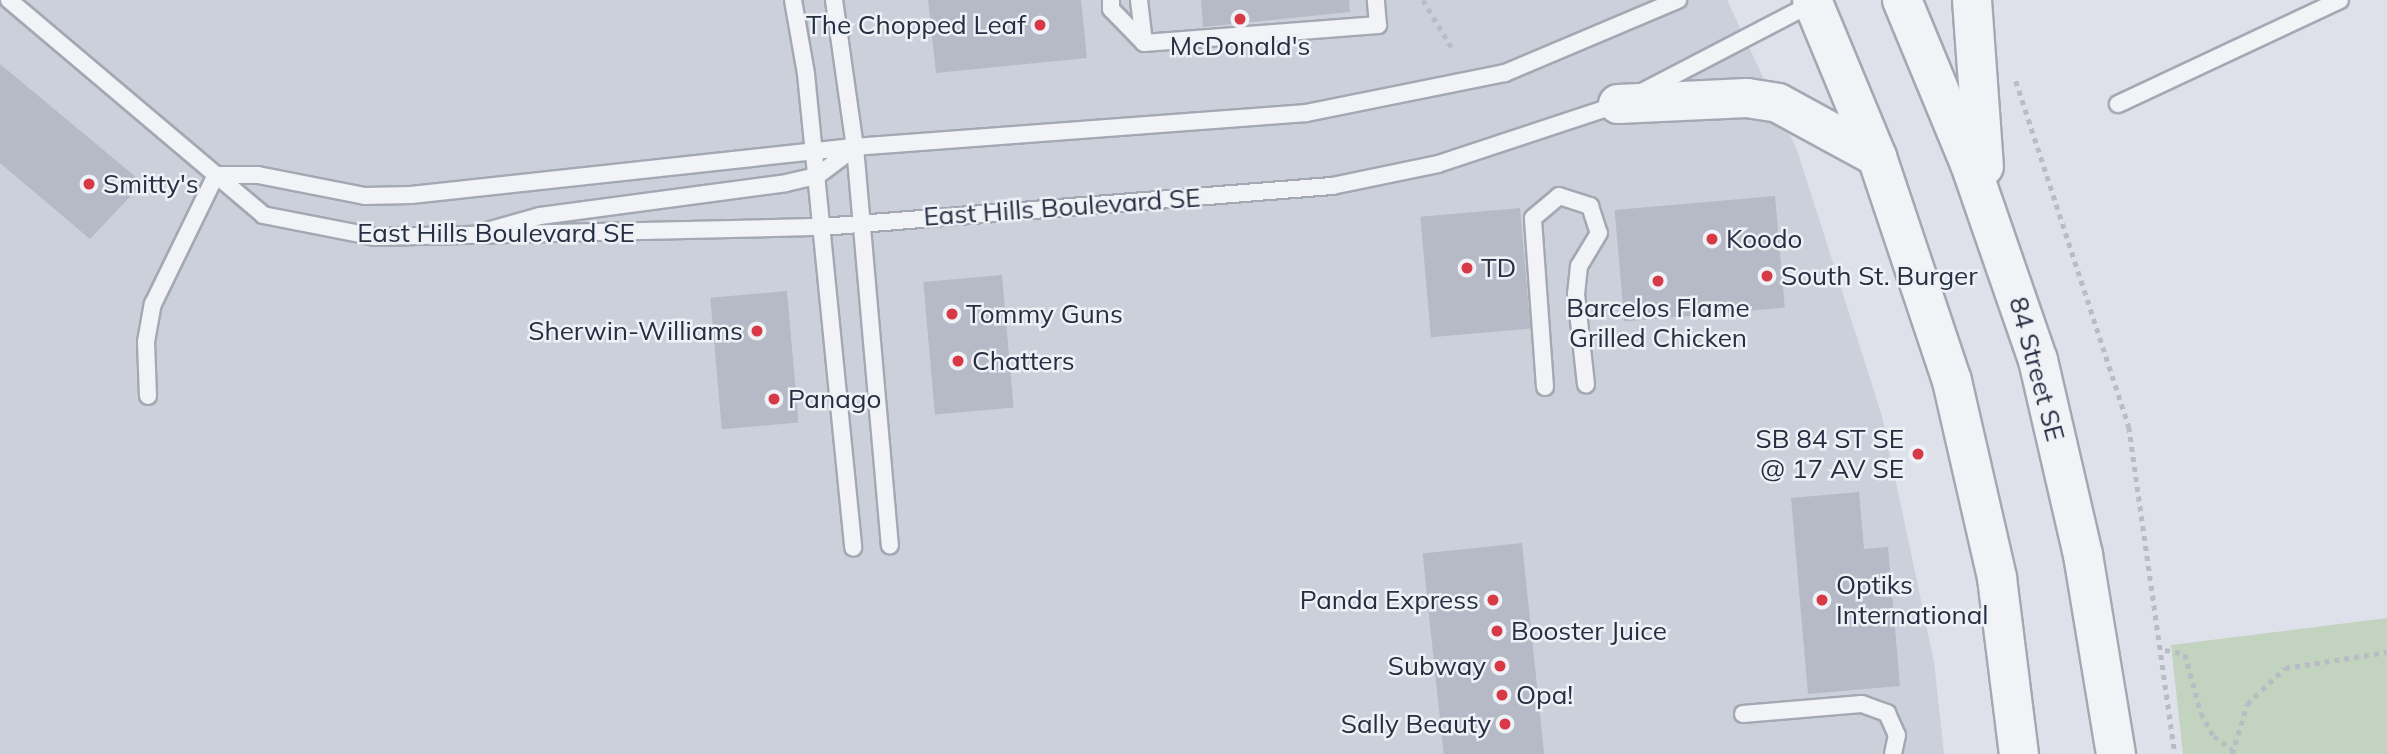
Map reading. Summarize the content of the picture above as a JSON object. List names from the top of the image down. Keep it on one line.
{"streets":{"street":["84 Street SE"],"lane":["East Hills Boulevard SE"]},"places":["McDonald's","The Chopped Leaf","Smitty's","Koodo","TD","South St. Burger","Barcelos Flame Grilled Chicken","Tommy Guns","Sherwin-Williams","Chatters","Panago","SB 84 ST SE @ 17 AV SE","Panda Express","Optiks International","Booster Juice","Subway","Opa!","Sally Beauty"]}
